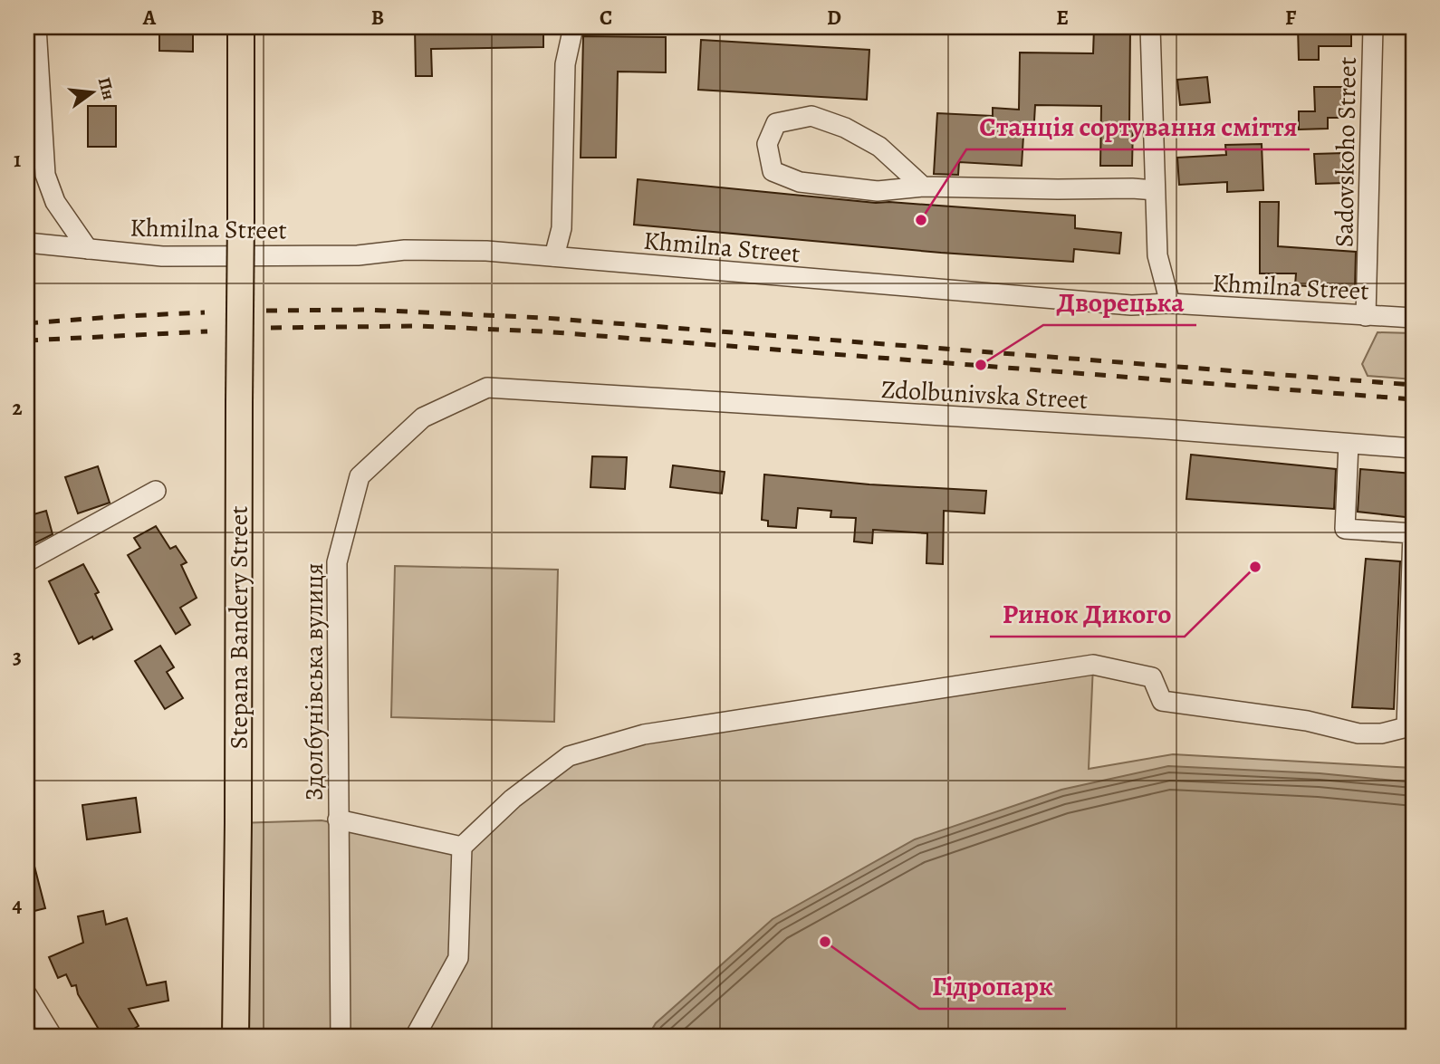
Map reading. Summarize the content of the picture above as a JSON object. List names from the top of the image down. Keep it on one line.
{"streets":{"main road":["Stepana Bandery Street"],"street":["Sadovskoho Street","Khmilna Street","Zdolbunivska Street","Здолбунівська вулиця"]},"crossings":[["Sadovskoho Street","Khmilna Street"],["Zdolbunivska Street","Здолбунівська вулиця"]],"places":["Станція сортування сміття","Дворецька","Ринок Дикого","Гідропарк"],"north":"right","grid":{"columns":["A","B","C","D","E","F"],"rows":["1","2","3","4"]}}
